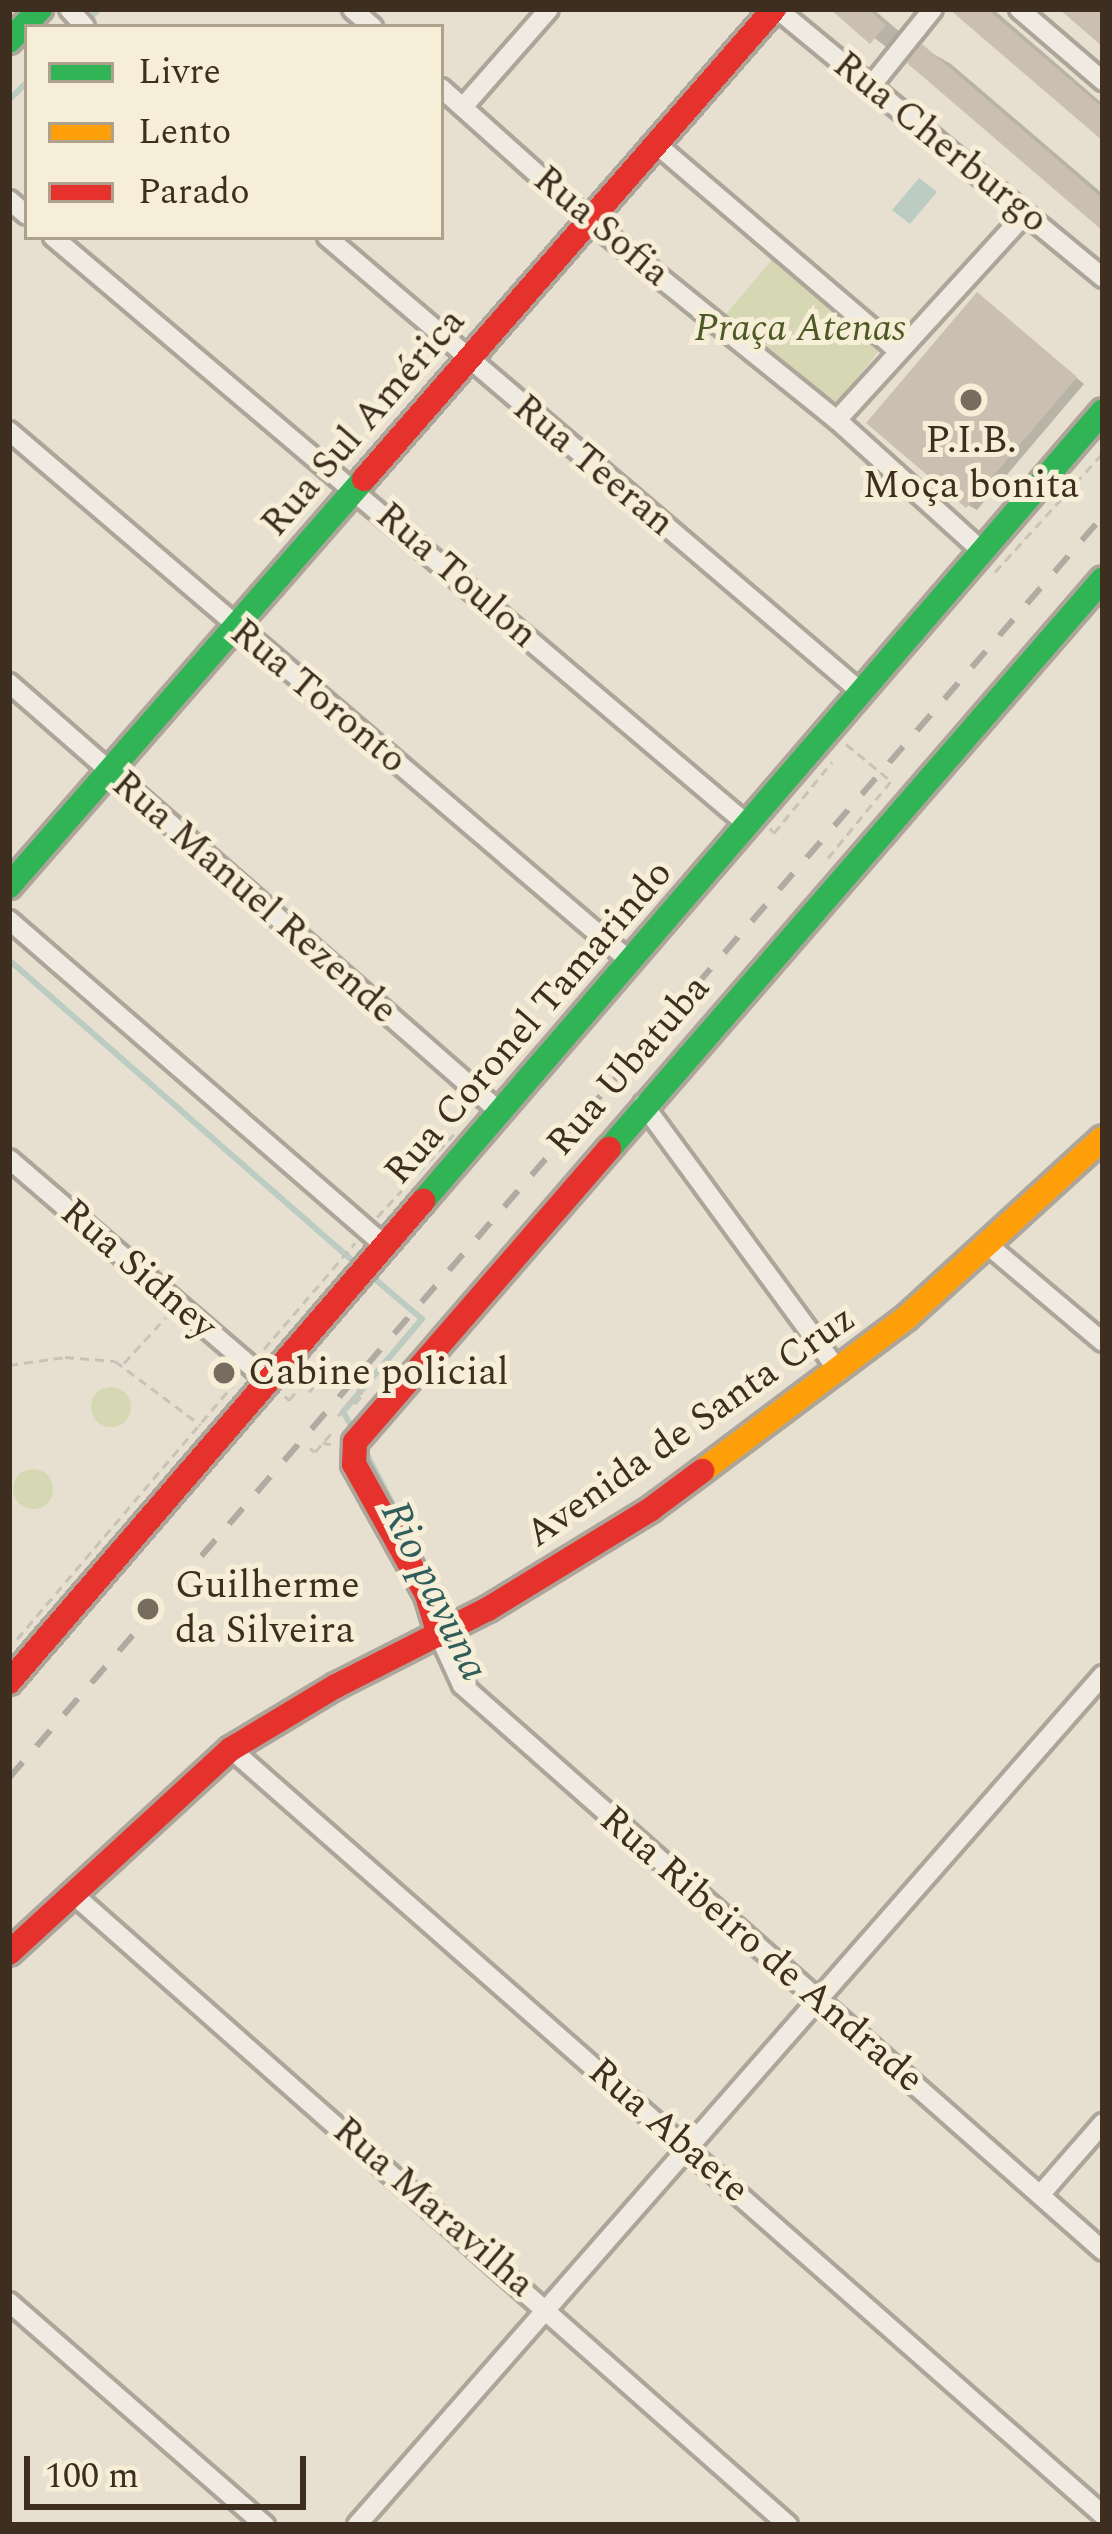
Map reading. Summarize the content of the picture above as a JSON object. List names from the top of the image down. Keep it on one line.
{"streets":{"main road":["Rua Sul América","Rua Coronel Tamarindo","Rua Ubatuba","Avenida de Santa Cruz"],"street":["Rua Cherburgo","Rua Sofia","Rua Teeran","Rua Toulon","Rua Toronto","Rua Manuel Rezende","Rua Sidney","Rua Ribeiro de Andrade","Rua Abaete","Rua Maravilha"]},"crossings":[["Rua Cherburgo","Rua Sul América"],["Rua Sofia","Rua Sul América"],["Rua Sofia","Rua Coronel Tamarindo"],["Rua Sul América","Rua Teeran"],["Rua Sul América","Rua Toulon"],["Rua Sul América","Rua Toronto"],["Rua Sul América","Rua Manuel Rezende"],["Rua Teeran","Rua Coronel Tamarindo"],["Rua Toulon","Rua Coronel Tamarindo"],["Rua Toronto","Rua Coronel Tamarindo"],["Rua Manuel Rezende","Rua Coronel Tamarindo"],["Rua Coronel Tamarindo","Rua Sidney"],["Rua Ubatuba","Avenida de Santa Cruz"],["Rua Ubatuba","Rua Ribeiro de Andrade"],["Avenida de Santa Cruz","Rua Ribeiro de Andrade"],["Avenida de Santa Cruz","Rua Abaete"],["Avenida de Santa Cruz","Rua Maravilha"]],"water":["Rio pavuna"],"parks":["Praça Atenas"],"places":["P.I.B. Moça bonita","Cabine policial","Guilherme da Silveira"],"legend":["Livre","Lento","Parado"],"scale_bar":"100 m"}
